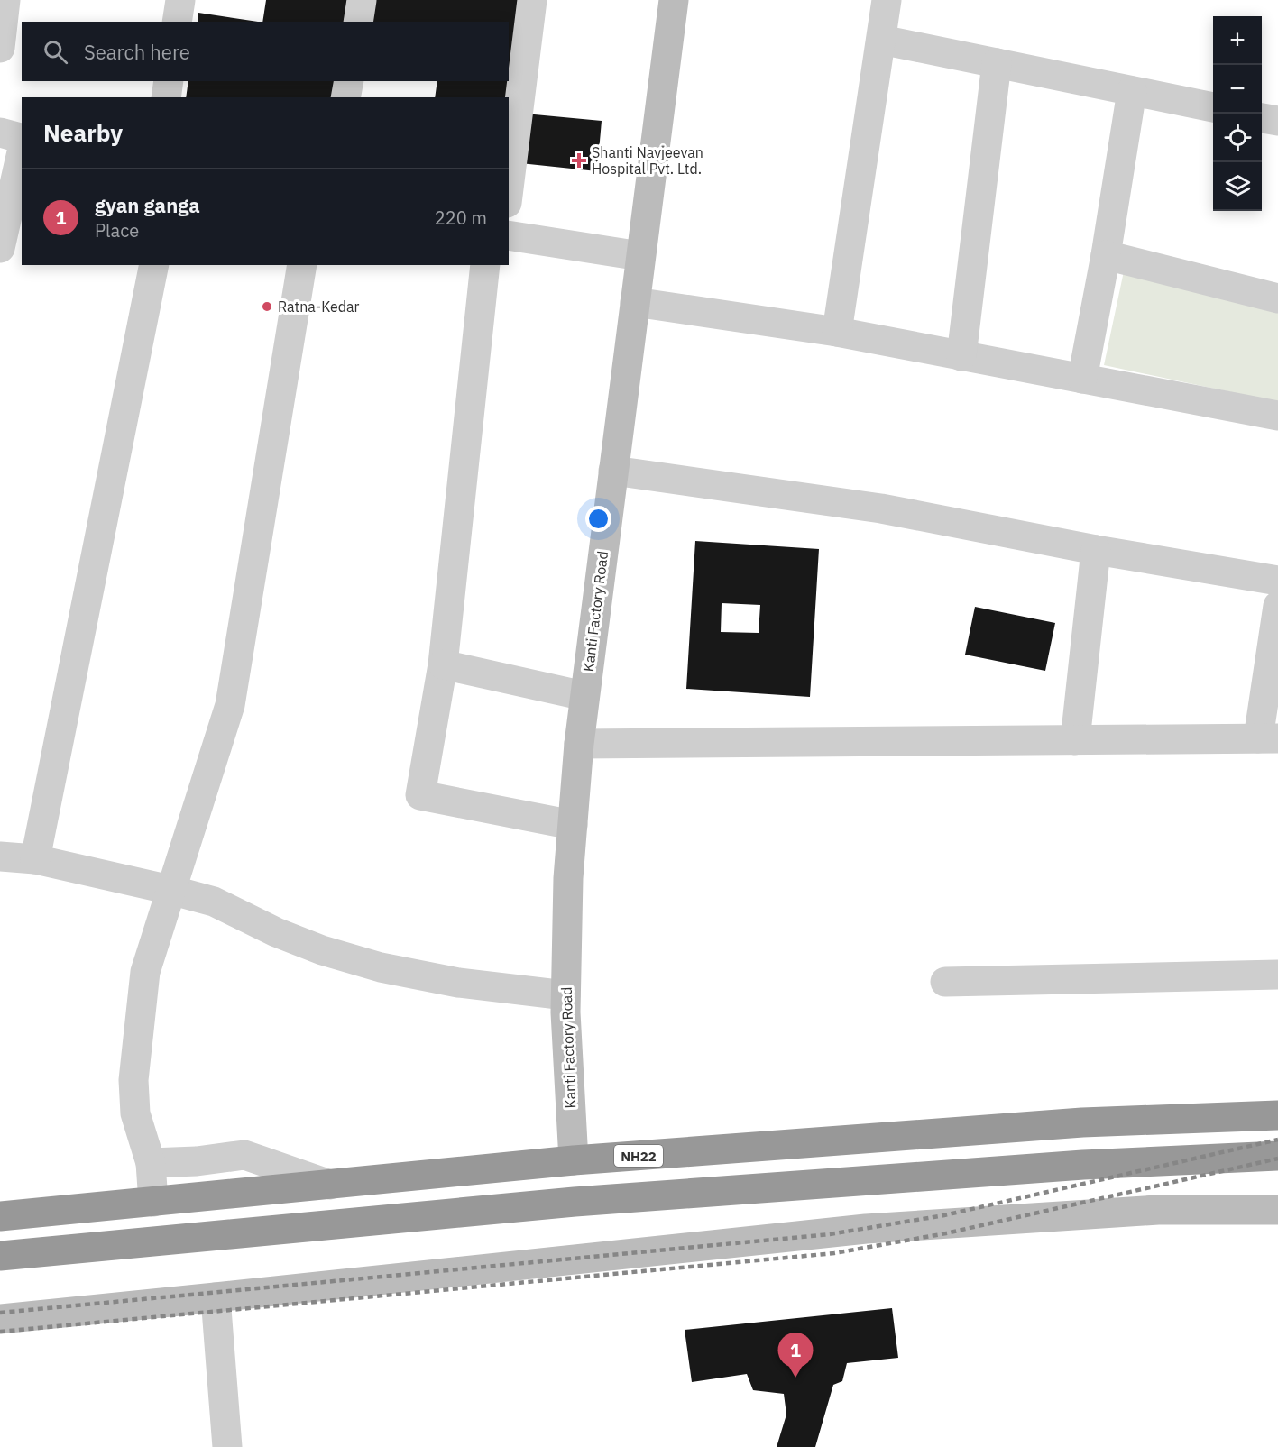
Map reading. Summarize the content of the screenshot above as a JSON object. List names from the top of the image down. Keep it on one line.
{"streets":{"highway":["NH22"],"street":["Kanti Factory Road"]},"crossings":[["Kanti Factory Road","NH22"]],"places":{"health":["Shanti Navjeevan Hospital Pvt. Ltd."],"other":["Ratna-Kedar"]},"page":{"map_buttons":["+","−"],"search":"Search here","heading":"Nearby","list":[{"mark":"1","name":"gyan ganga","note":"Place","value":"220 m"}],"pins":"1"}}
